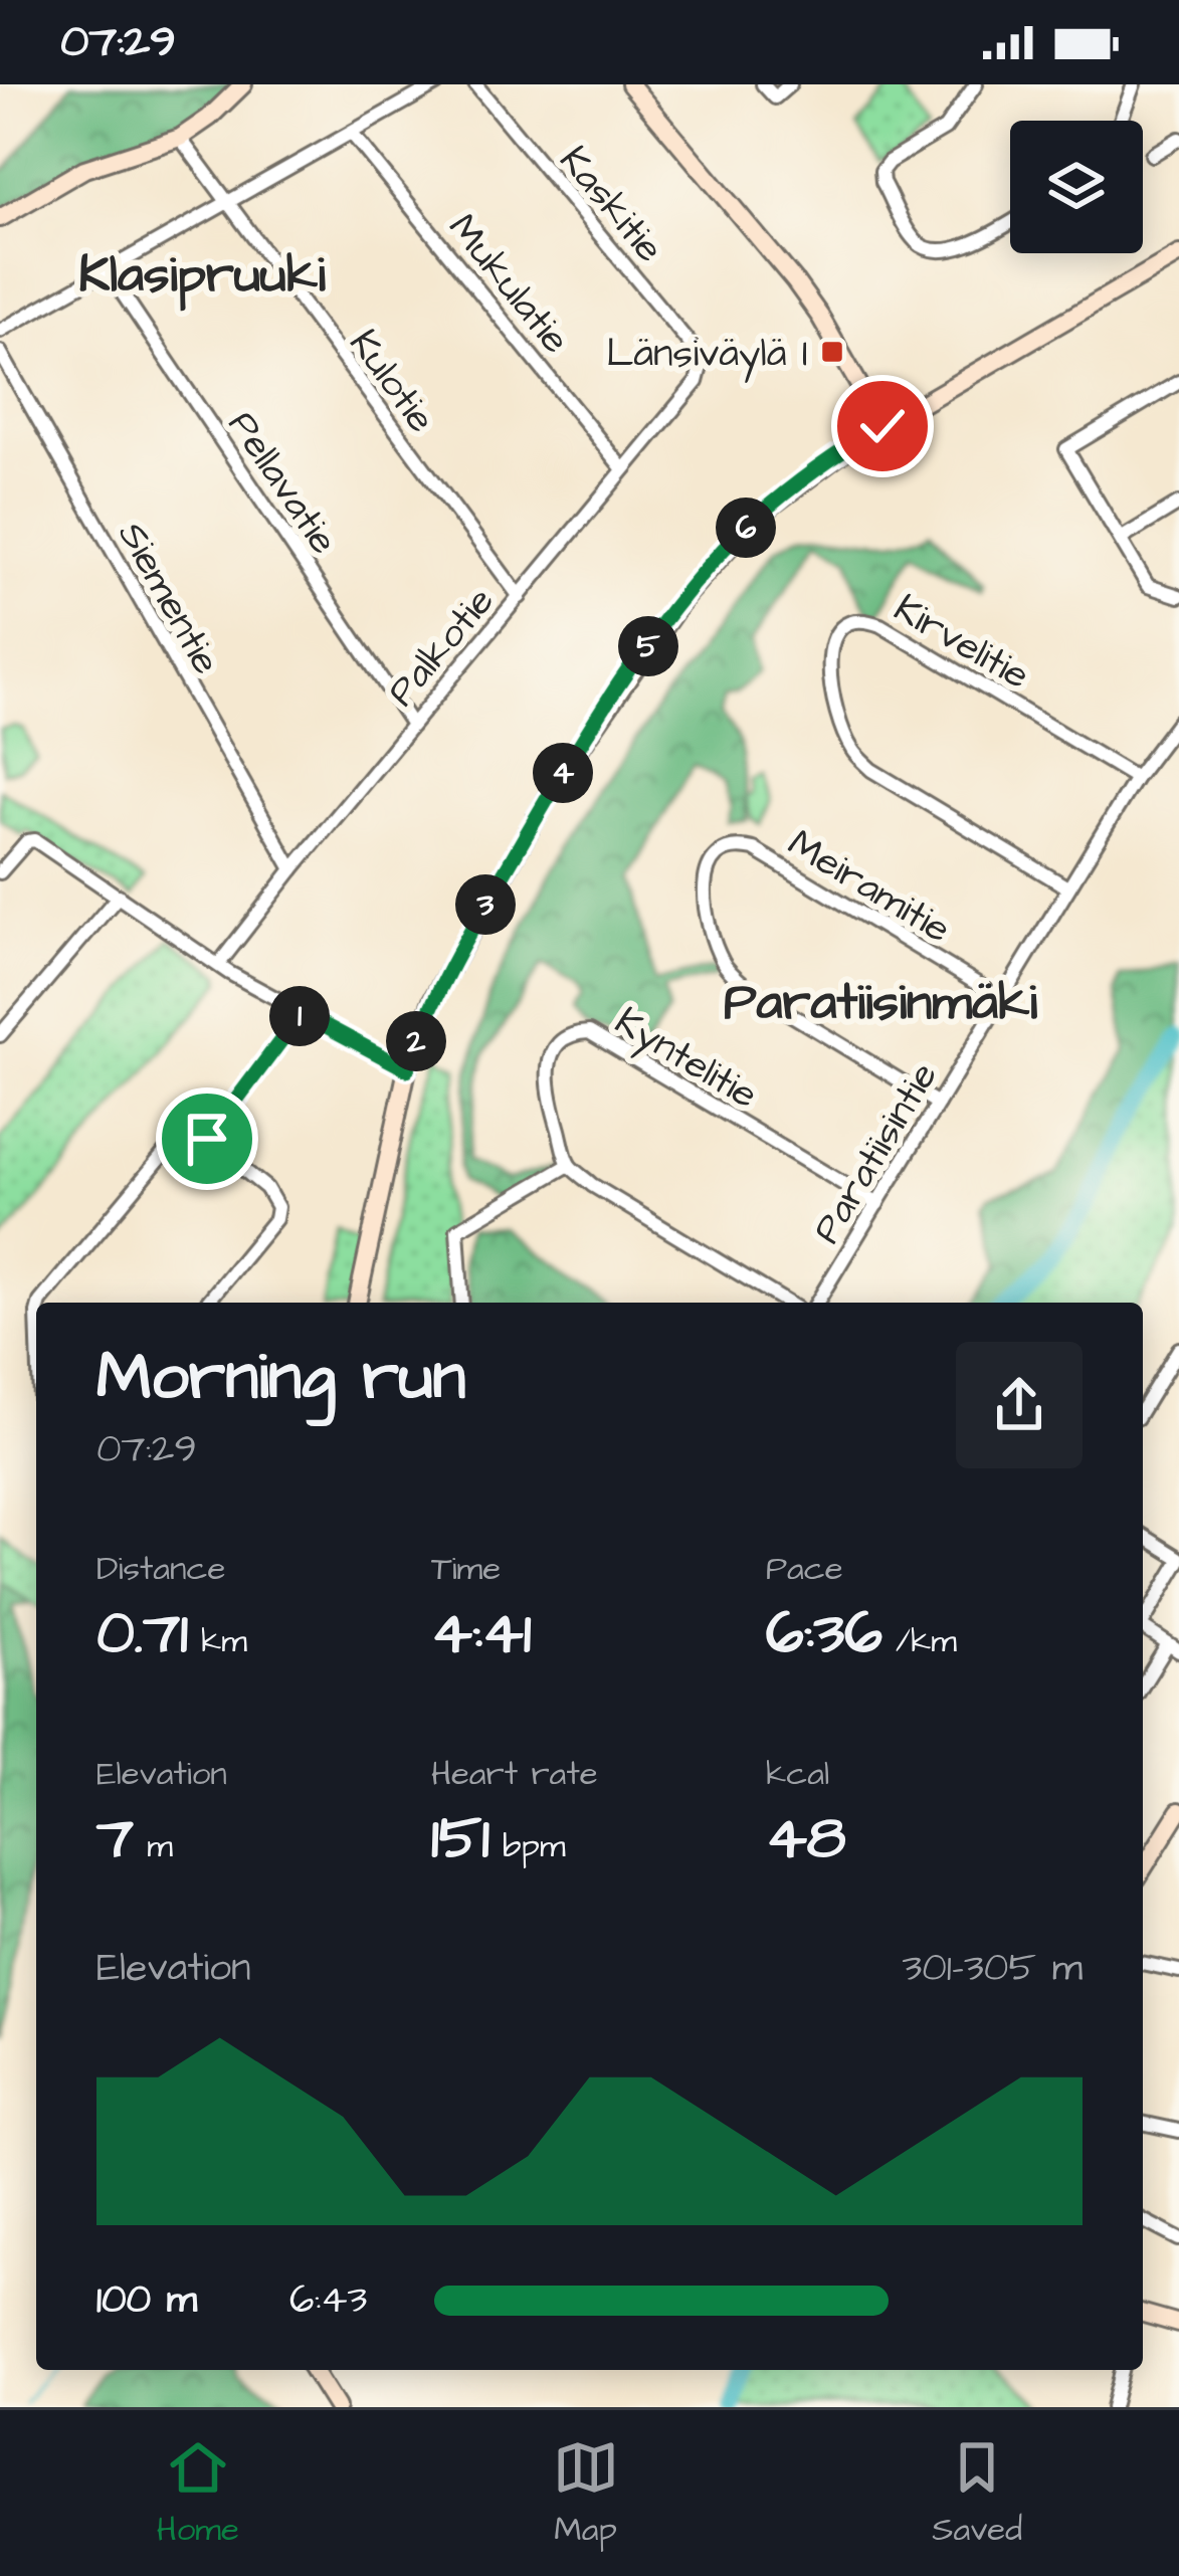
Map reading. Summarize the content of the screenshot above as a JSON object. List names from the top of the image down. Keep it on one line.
{"streets":{"street":["Kaskitie","Mukulatie","Kulotie","Pellavatie","Siementie","Kirvelitie","Palkotie","Meiramitie","Kyntelitie","Paratiisintie"]},"crossings":[["Kaskitie","Palkotie"],["Mukulatie","Palkotie"],["Kulotie","Palkotie"],["Pellavatie","Palkotie"],["Siementie","Palkotie"],["Kirvelitie","Paratiisintie"],["Meiramitie","Paratiisintie"],["Kyntelitie","Paratiisintie"]],"districts":["Klasipruuki","Paratiisinmäki"],"places":{"transit":["Länsiväylä I"]},"page":{"status":"07:29","pins":["6","5","4","3","1","2"],"heading":["Morning run","07:29"],"stats":[["Distance","0.71 km"],["Time","4:41"],["Pace","6:36 /km"],["Elevation","7 m"],["Heart rate","151 bpm"],["kcal","48"]],"chart":["Elevation","301–305 m"],"list":[{"name":"100 m","note":"6:43"}],"tabs":["Home","Map","Saved"]}}
